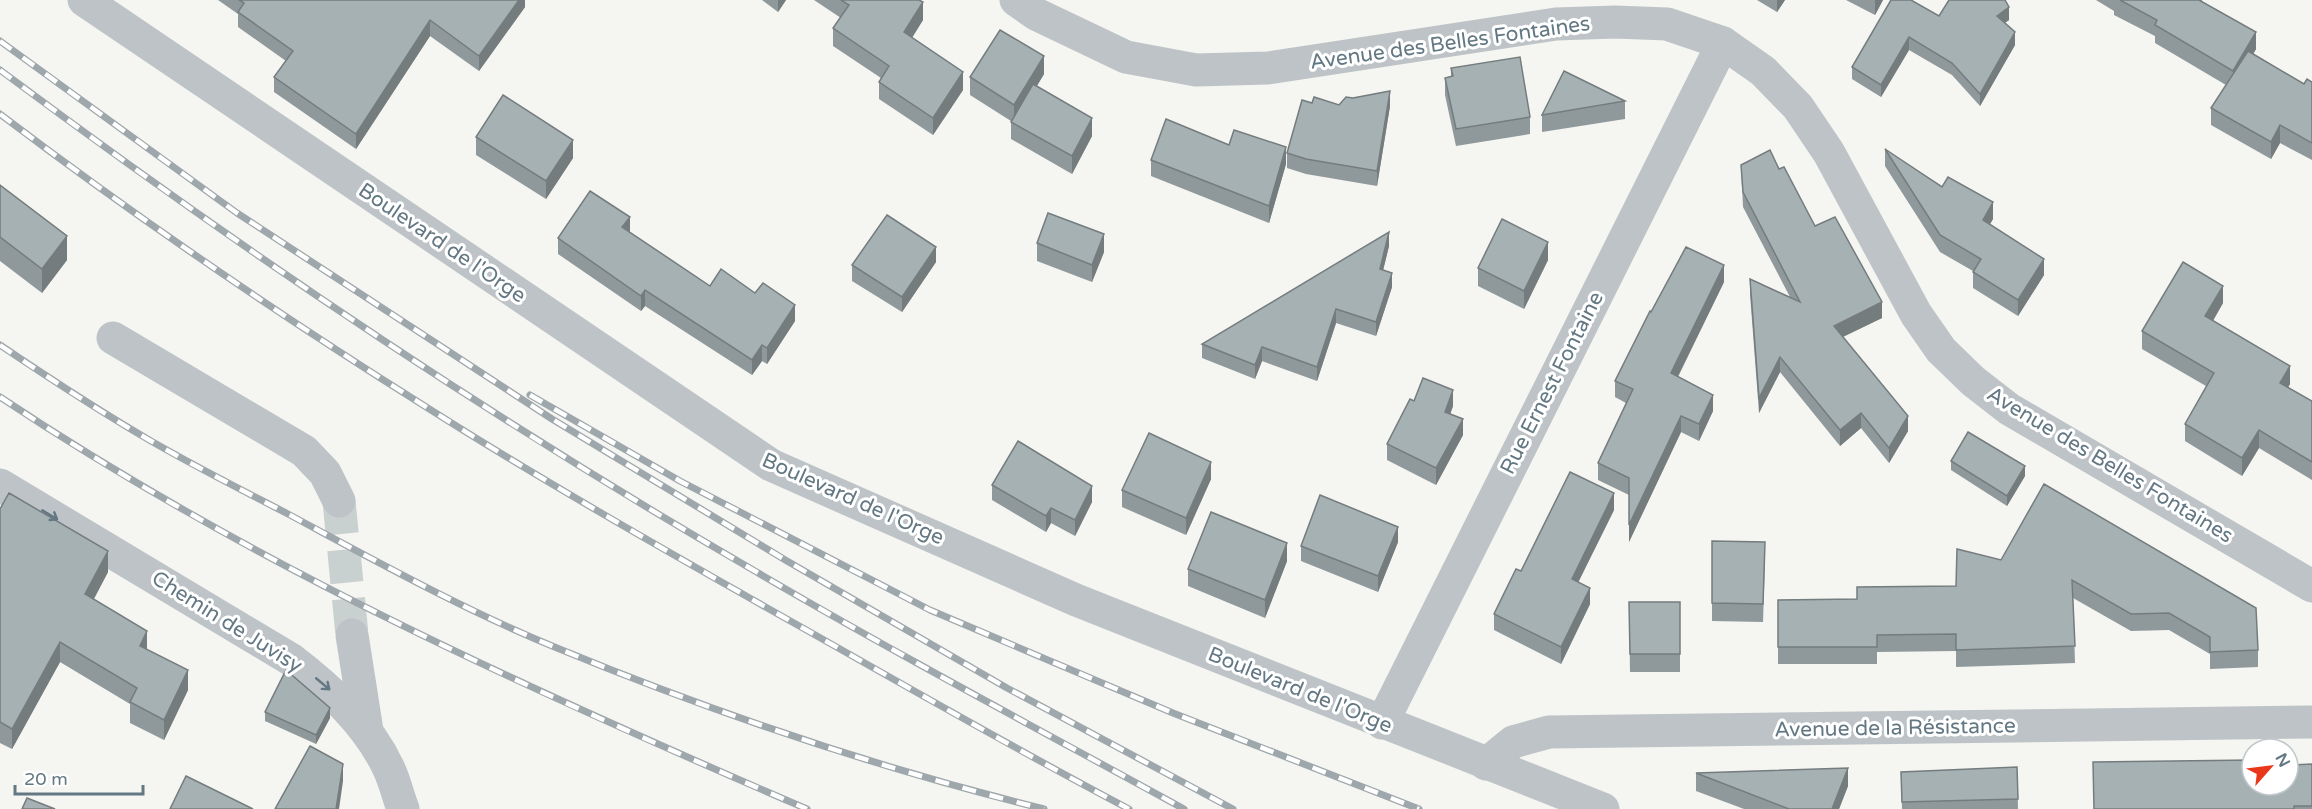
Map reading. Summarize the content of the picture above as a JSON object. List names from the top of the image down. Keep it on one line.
{"streets":{"street":["Avenue des Belles Fontaines","Boulevard de l'Orge","Rue Ernest Fontaine","Chemin de Juvisy","Avenue de la Résistance"]},"crossings":[["Avenue des Belles Fontaines","Rue Ernest Fontaine"],["Boulevard de l'Orge","Rue Ernest Fontaine"],["Boulevard de l'Orge","Avenue de la Résistance"]],"scale_bar":"20 m","north":"top right"}
